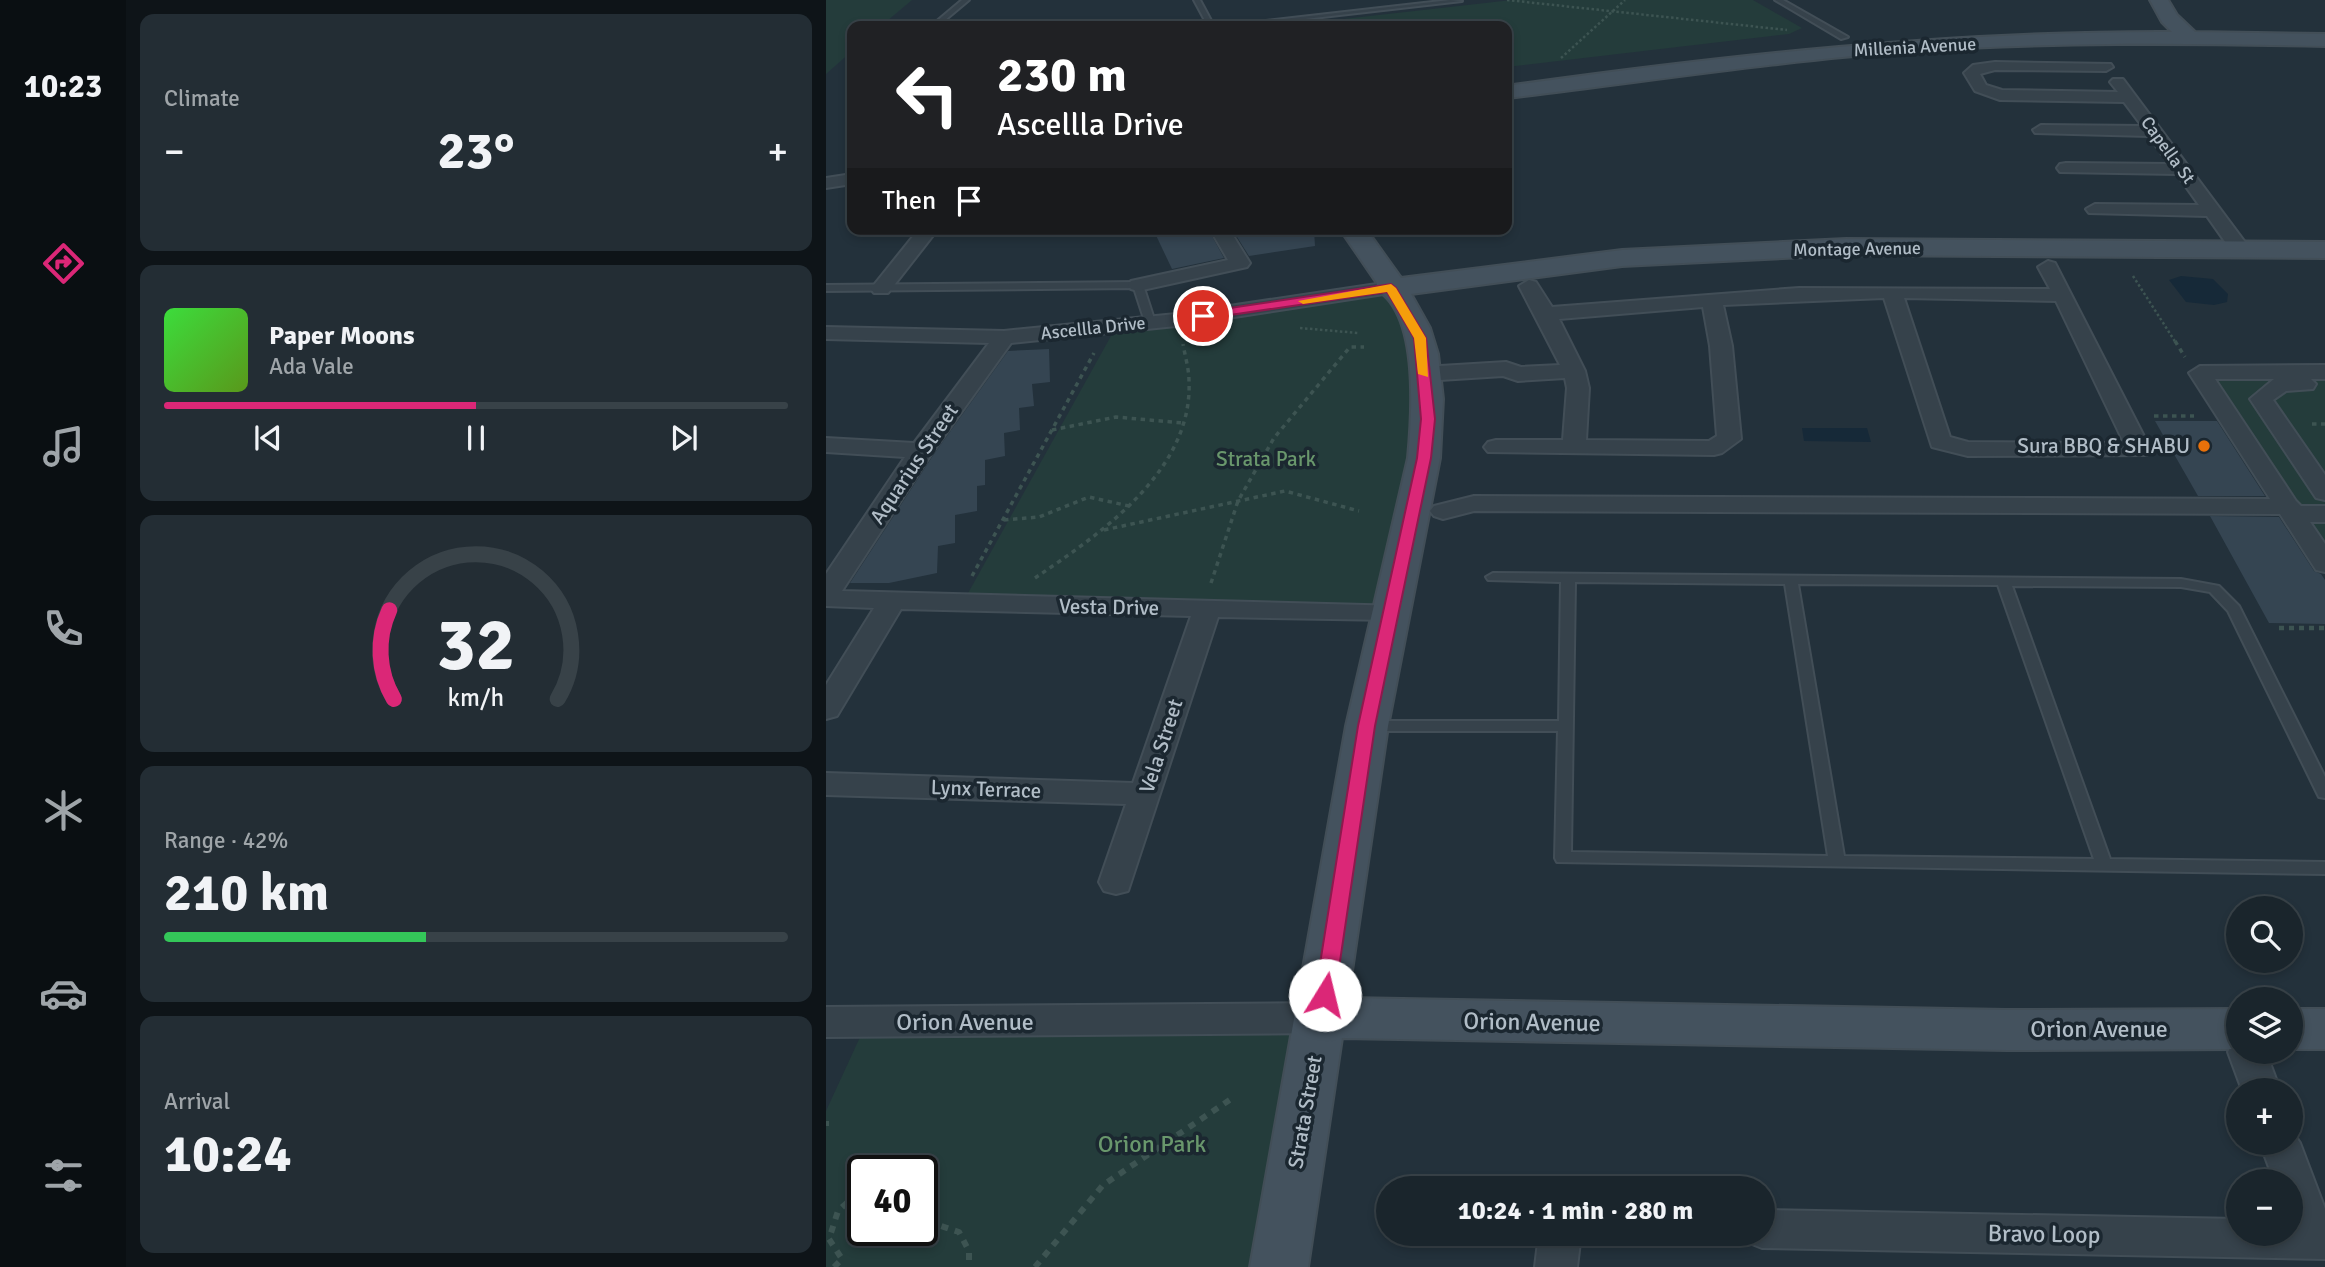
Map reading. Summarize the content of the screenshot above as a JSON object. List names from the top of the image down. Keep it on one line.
{"streets":{"street":["Millenia Avenue","Capella St","Montage Avenue","Ascellla Drive","Aquarius Street","Vesta Drive","Vela Street","Lynx Terrace","Orion Avenue","Strata Street","Bravo Loop"]},"crossings":[["Capella St","Montage Avenue"],["Montage Avenue","Ascellla Drive"],["Montage Avenue","Strata Street"],["Ascellla Drive","Aquarius Street"],["Ascellla Drive","Strata Street"],["Aquarius Street","Vesta Drive"],["Vesta Drive","Vela Street"],["Vesta Drive","Strata Street"],["Vela Street","Lynx Terrace"],["Orion Avenue","Strata Street"]],"parks":["Strata Park","Orion Park"],"places":["Sura BBQ & SHABU"],"page":{"tabs":"10:23","tile":["Climate",["Range · 42%","210 km"],["Arrival","10:24"]],"turn":["230 m","Ascellla Drive"],"heat":["−","23°","+"],"then":"Then","song":["Paper Moons","Ada Vale"],"map_buttons":["+","−"],"limit":"40","trip":"10:24 · 1 min · 280 m","gauge":["32","km/h"]}}
